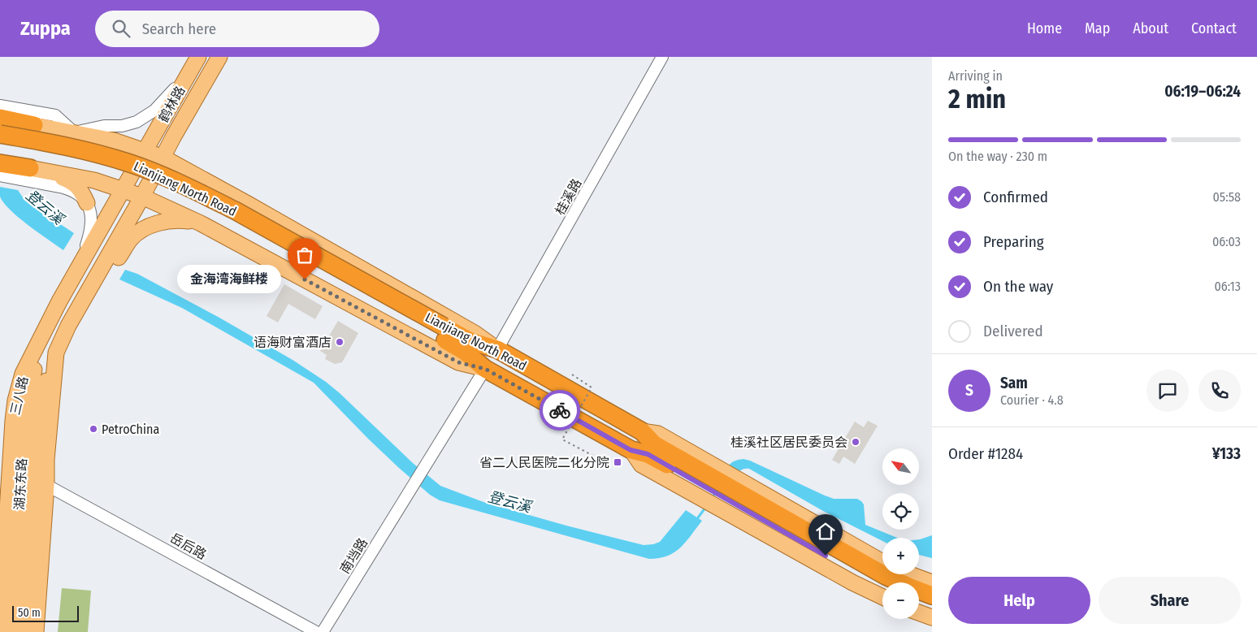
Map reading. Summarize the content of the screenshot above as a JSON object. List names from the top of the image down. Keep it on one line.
{"streets":{"highway":["Lianjiang North Road"],"main road":["鹤林路","三八路","湖东东路"],"street":["桂溪路","岳后路","南垱路"]},"crossings":[["鹤林路","三八路"],["Lianjiang North Road","桂溪路"],["Lianjiang North Road","南垱路"],["三八路","湖东东路"]],"water":["登云溪"],"places":{"other":["金海湾海鲜楼","语海财富酒店","PetroChina","桂溪社区居民委员会"],"transit":["省二人民医院二化分院"]},"scale_bar":"50 m","north":"top left","page":{"header":"Zuppa","search":"Search here","nav":["Home","Map","About","Contact"],"heading":["2 min","Arriving in","06:19–06:24"],"panel":["Sam","Courier · 4.8","Order #1284","¥133"],"bar":"On the way · 230 m","list":[["Confirmed","05:58"],["Preparing","06:03"],["On the way","06:13"],"Delivered"],"bubble":"金海湾海鲜楼","round":"S","map_buttons":["+","−"],"buttons":["Help","Share"],"scale":"50 m"}}
